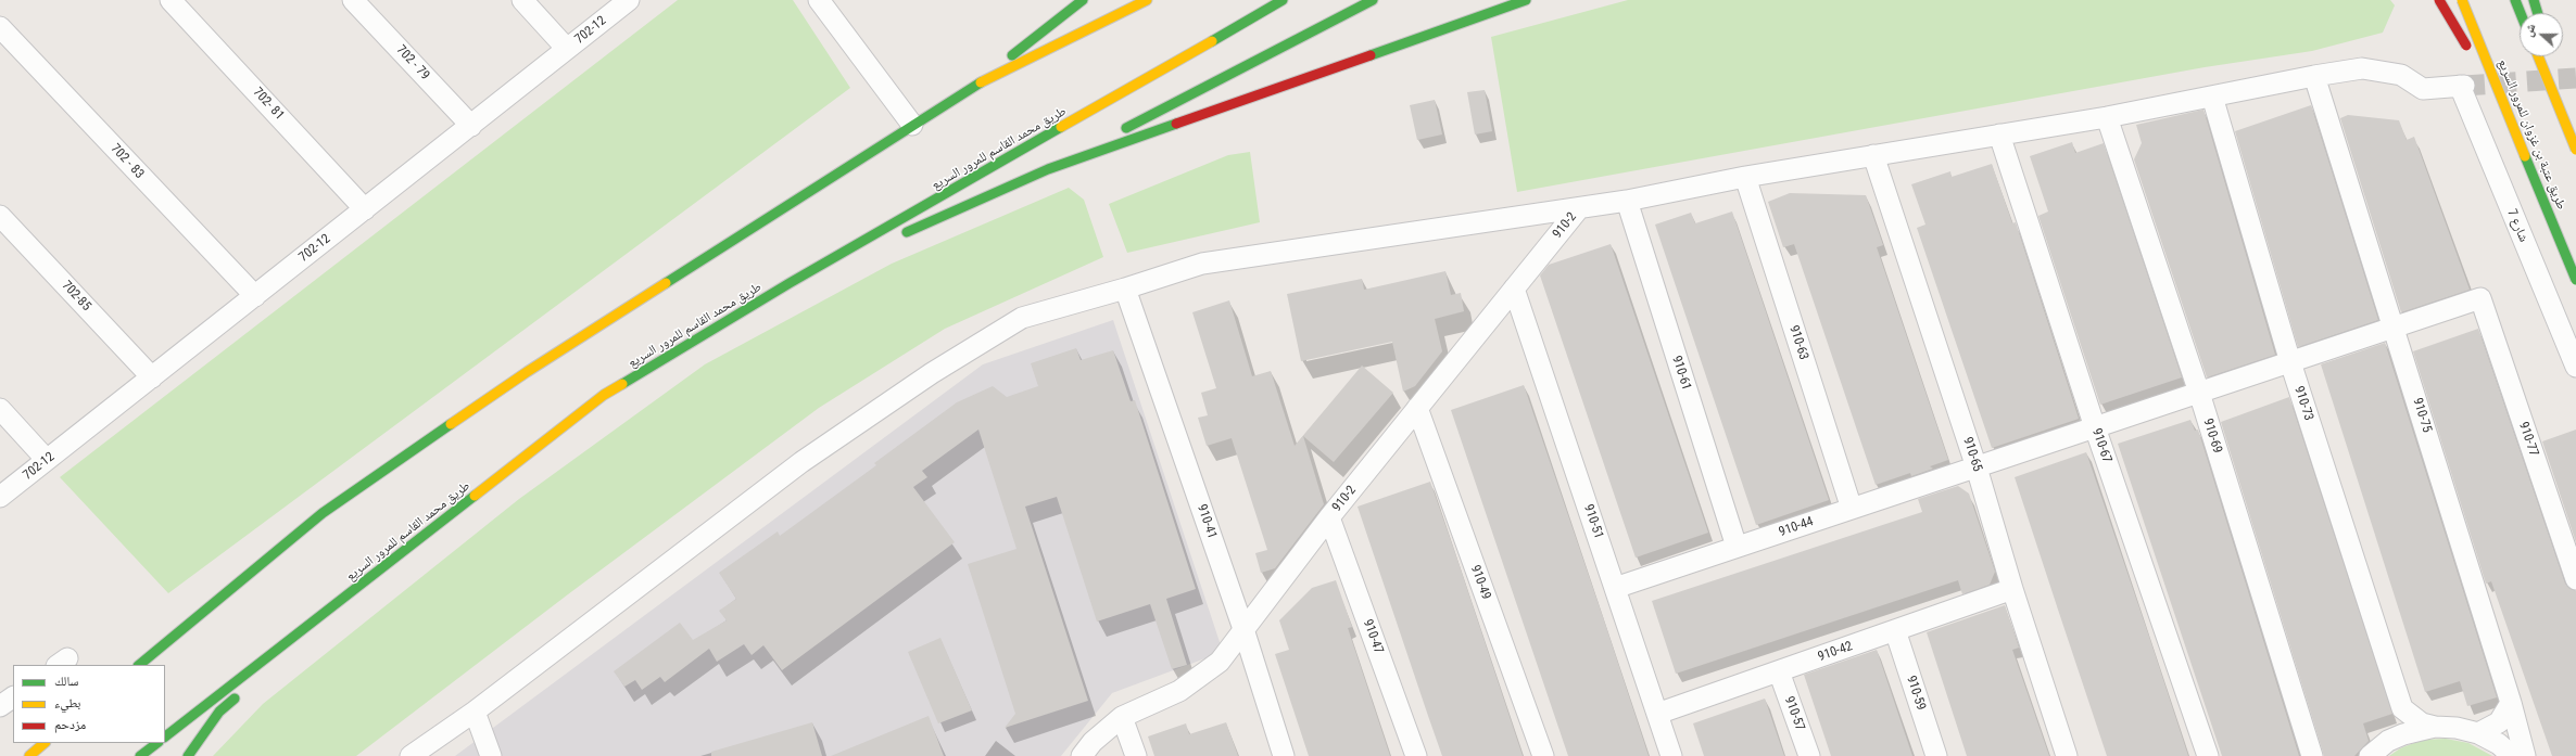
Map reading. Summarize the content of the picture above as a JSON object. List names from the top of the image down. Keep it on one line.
{"streets":{"highway":["طريق عتبة بن غزوان للمرور السريع","طريق محمد القاسم للمرور السريع"],"street":["702-12","702 - 79","702- 81","702 - 83","910-2","شارع 7","702-85","910-63","910-61","910-73","910-75","910-69","910-77","910-67","910-65","910-41","910-51","910-44","910-49","910-47","910-42","910-59","910-57"]},"crossings":[["702-12","702 - 79"],["702-12","702- 81"],["702-12","702 - 83"],["702-12","702-85"],["910-2","910-41"],["910-2","910-51"],["910-2","910-49"],["910-2","910-47"],["910-63","910-44"],["910-61","910-44"],["910-73","910-44"],["910-75","910-44"],["910-69","910-44"],["910-77","910-44"],["910-67","910-44"],["910-65","910-44"],["910-65","910-42"],["910-51","910-44"],["910-51","910-42"],["910-42","910-59"],["910-42","910-57"]],"legend":["سالك","بطيء","مزدحم"],"north":"left"}
